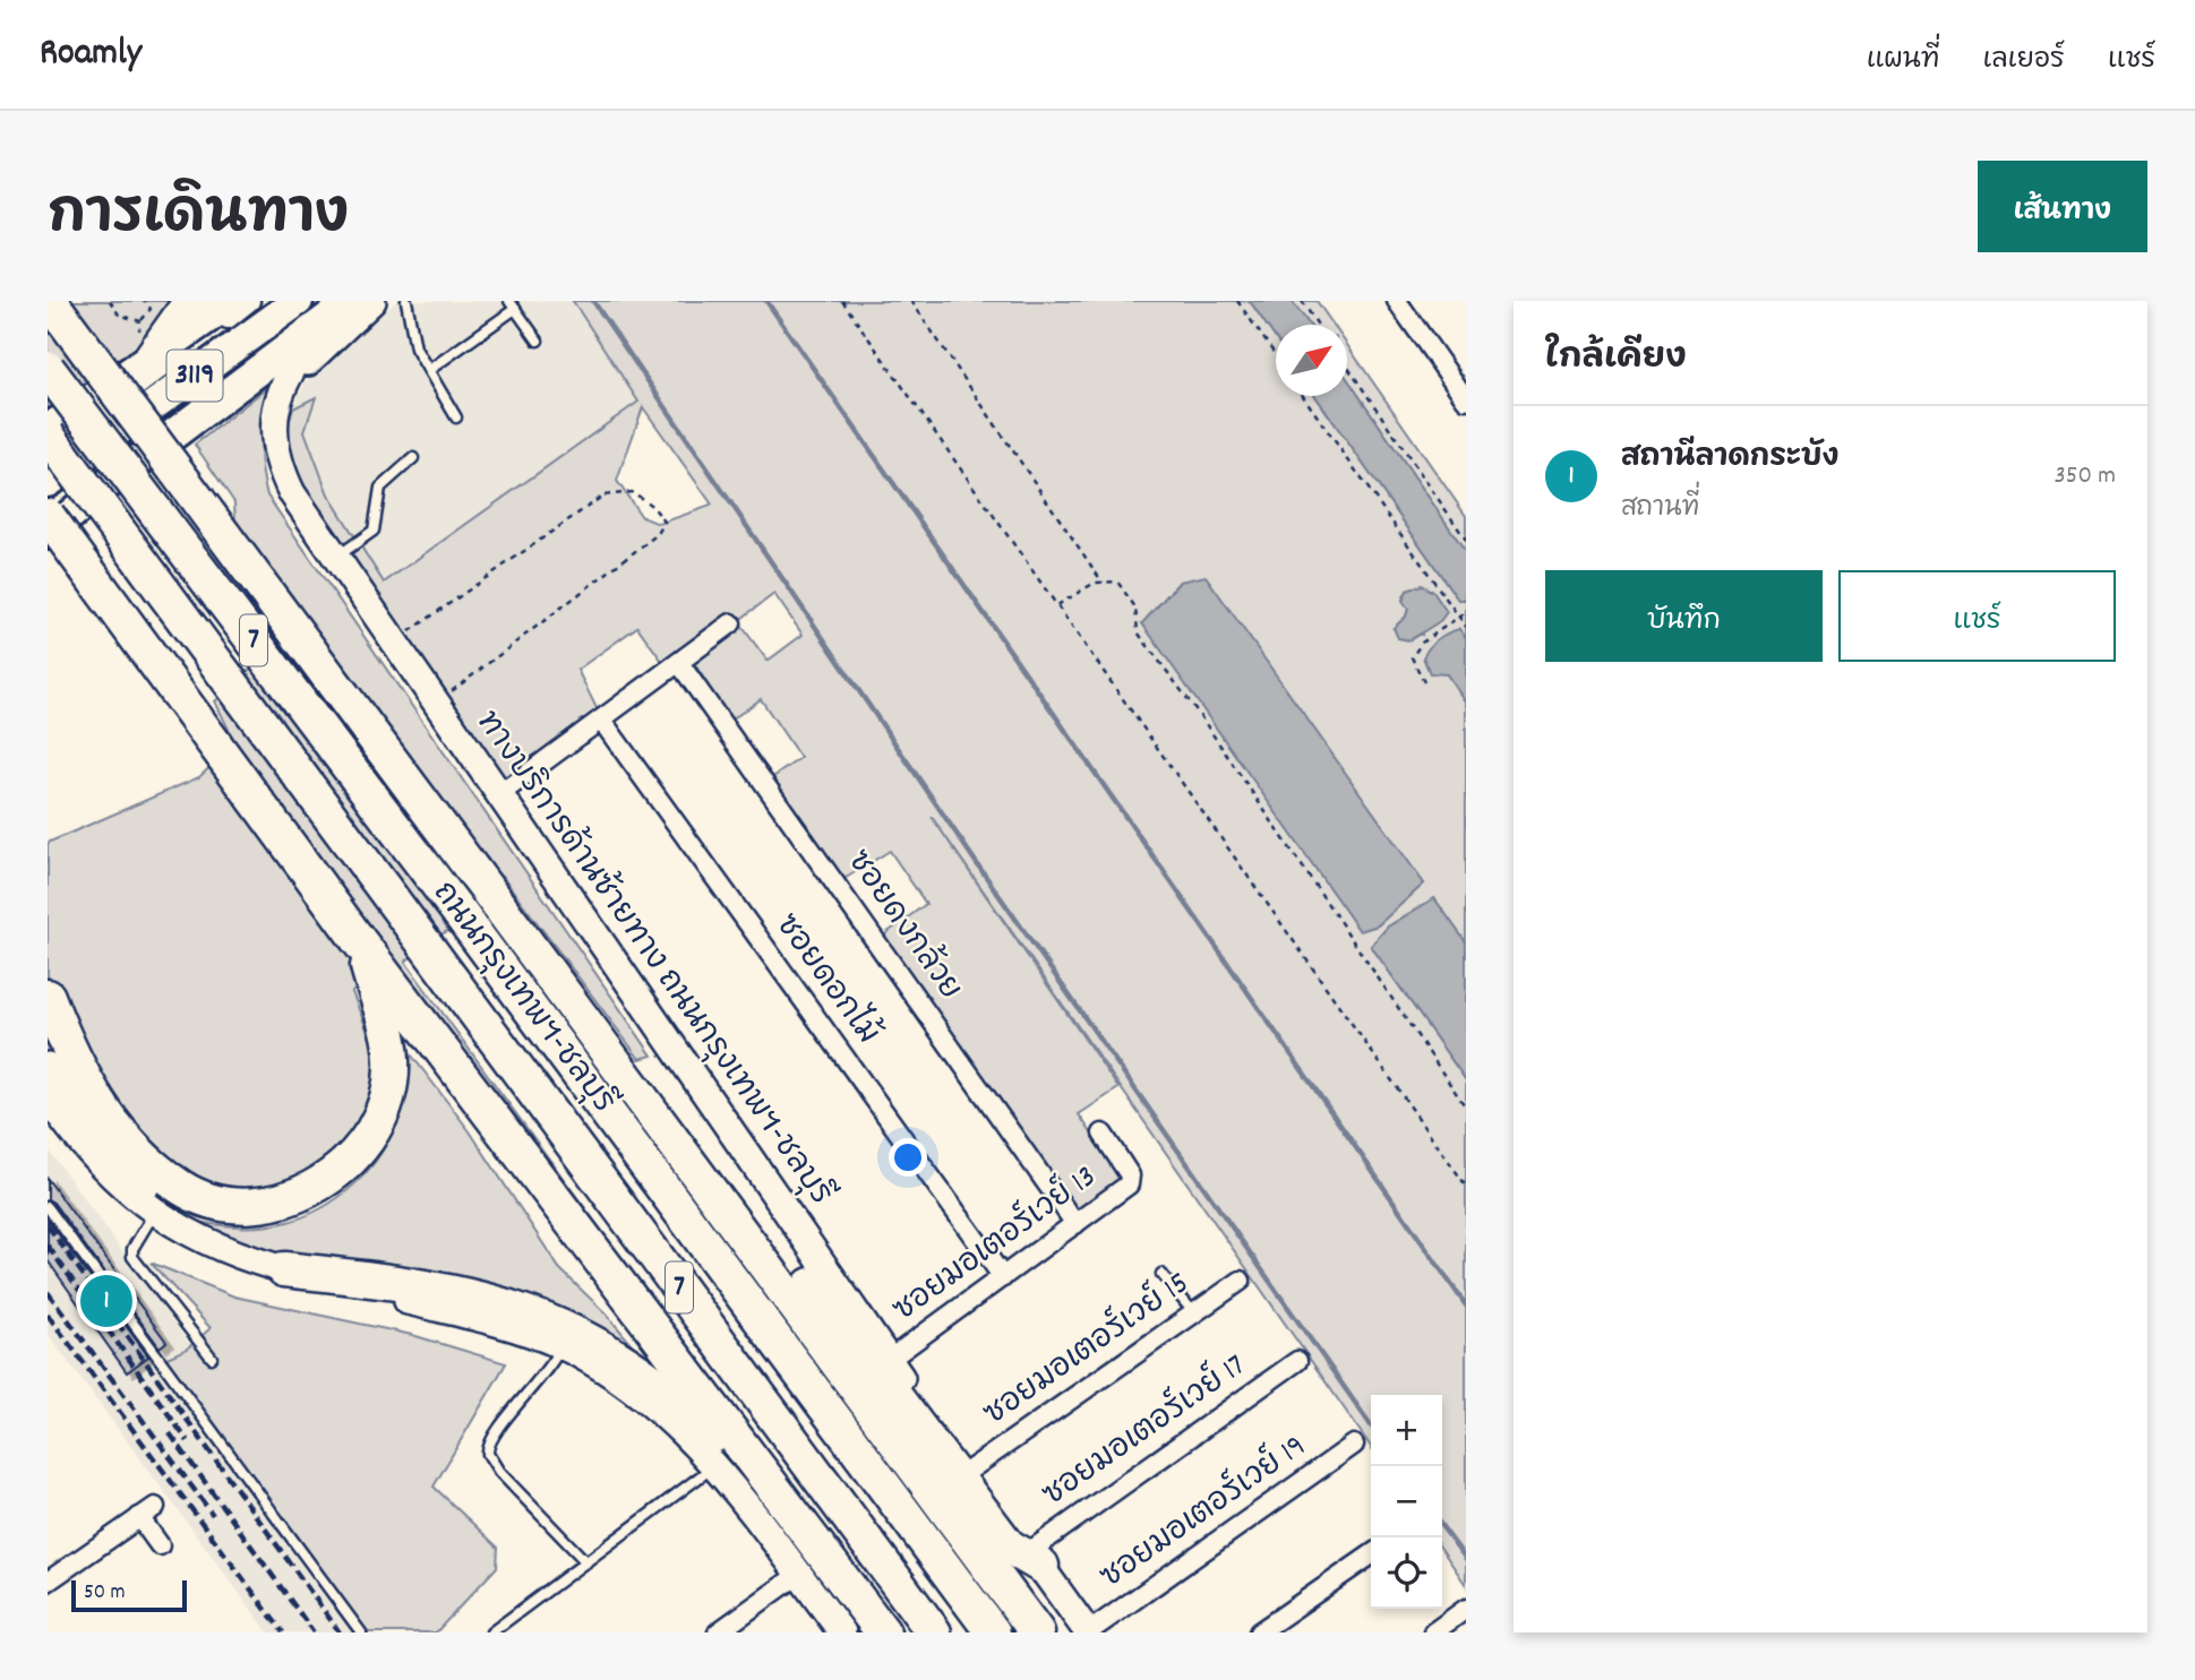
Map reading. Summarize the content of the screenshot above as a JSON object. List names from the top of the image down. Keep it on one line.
{"streets":{"highway":["7","ถนนกรุงเทพฯ-ชลบุรี"],"main road":["3119","ทางบริการด้านซ้ายทาง ถนนกรุงเทพฯ-ชลบุรี"],"street":["ซอยดงกล้วย","ซอยดอกไม้","ซอยมอเตอร์เวย์ 13","ซอยมอเตอร์เวย์ 15","ซอยมอเตอร์เวย์ 17","ซอยมอเตอร์เวย์ 19"]},"crossings":[["ซอยดงกล้วย","ซอยมอเตอร์เวย์ 13"],["ทางบริการด้านซ้ายทาง ถนนกรุงเทพฯ-ชลบุรี","ซอยมอเตอร์เวย์ 13"],["ทางบริการด้านซ้ายทาง ถนนกรุงเทพฯ-ชลบุรี","ซอยมอเตอร์เวย์ 15"],["ทางบริการด้านซ้ายทาง ถนนกรุงเทพฯ-ชลบุรี","ซอยมอเตอร์เวย์ 17"],["ทางบริการด้านซ้ายทาง ถนนกรุงเทพฯ-ชลบุรี","ซอยมอเตอร์เวย์ 19"],["ซอยดอกไม้","ซอยมอเตอร์เวย์ 13"]],"scale_bar":"50 m","north":"top right","page":{"header":"Roamly","nav":["แผนที่","เลเยอร์","แชร์"],"title":"การเดินทาง","buttons":["เส้นทาง",["บันทึก","แชร์"]],"heading":"ใกล้เคียง","list":[{"mark":"1","name":"สถานีลาดกระบัง","note":"สถานที่","value":"350 m"}],"pins":"1","map_buttons":["+","−"],"scale":"50 m"}}
